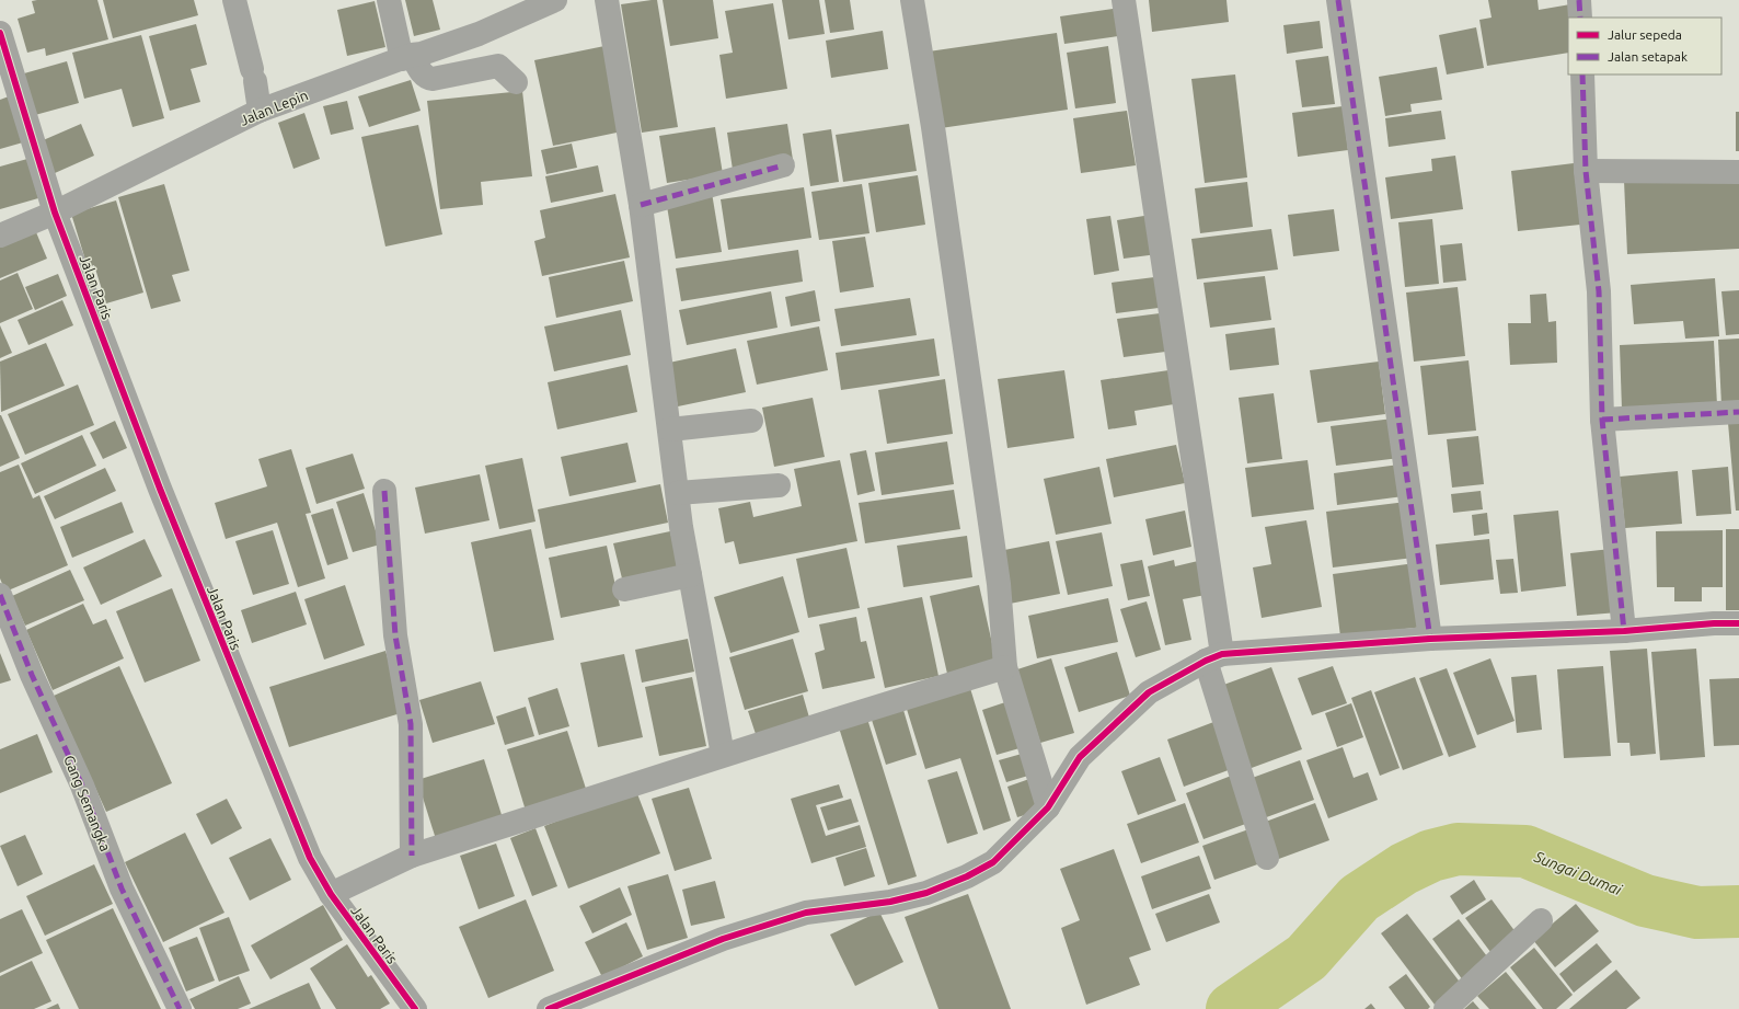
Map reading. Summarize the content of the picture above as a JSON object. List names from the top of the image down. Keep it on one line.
{"streets":{"street":["Jalan Lepin","Jalan Paris","Gang Semangka"]},"crossings":[["Jalan Lepin","Jalan Paris"]],"water":["Sungai Dumai"],"legend":["Jalur sepeda","Jalan setapak"]}
